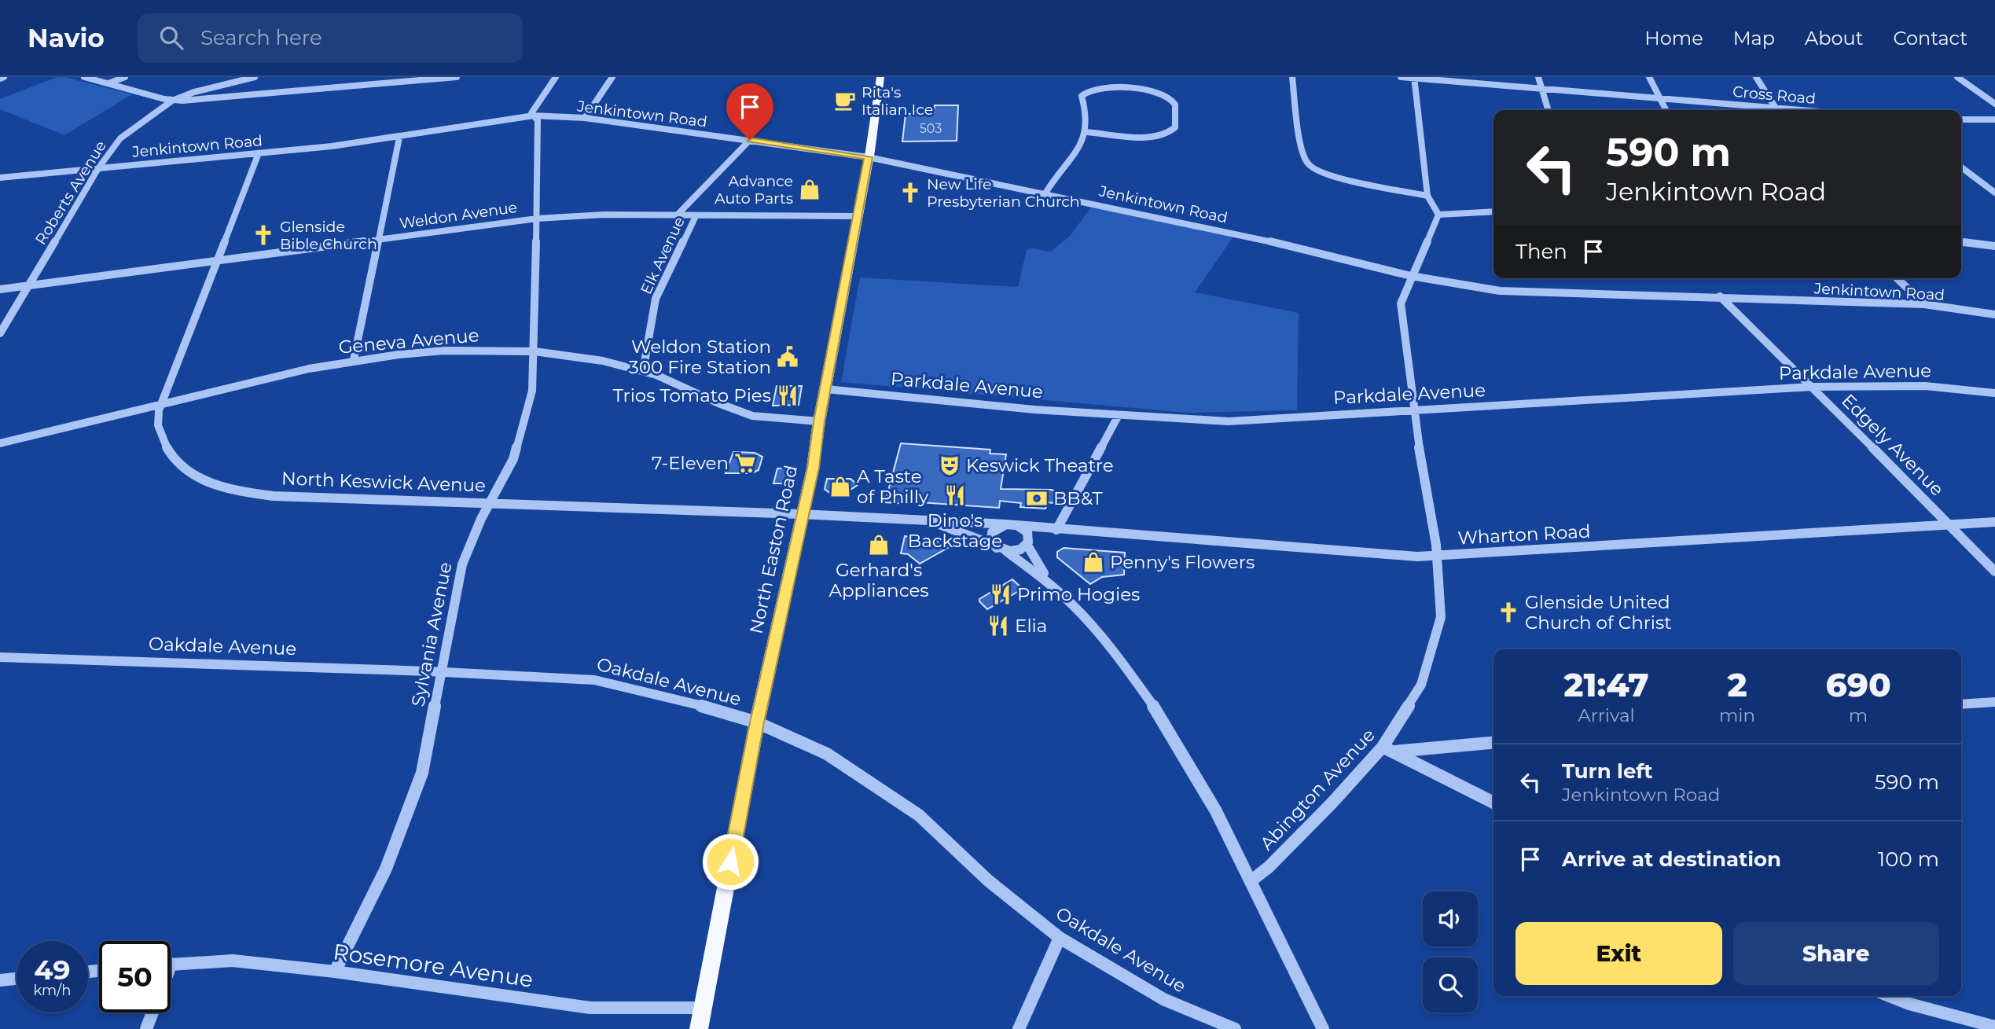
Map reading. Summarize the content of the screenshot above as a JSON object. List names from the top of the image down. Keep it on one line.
{"streets":{"main road":["North Easton Road"],"street":["Cross Road","Jenkintown Road","Roberts Avenue","Weldon Avenue","Elk Avenue","Geneva Avenue","Parkdale Avenue","Edgely Avenue","North Keswick Avenue","Wharton Road","Sylvania Avenue","Oakdale Avenue","Abington Avenue","Rosemore Avenue"]},"crossings":[["Jenkintown Road","Roberts Avenue"],["Jenkintown Road","Elk Avenue"],["Jenkintown Road","Edgely Avenue"],["Jenkintown Road","North Keswick Avenue"],["Jenkintown Road","North Easton Road"],["Jenkintown Road","Sylvania Avenue"],["Jenkintown Road","Abington Avenue"],["Roberts Avenue","Weldon Avenue"],["Weldon Avenue","Elk Avenue"],["Weldon Avenue","North Keswick Avenue"],["Weldon Avenue","North Easton Road"],["Weldon Avenue","Sylvania Avenue"],["Elk Avenue","Geneva Avenue"],["Geneva Avenue","North Keswick Avenue"],["Geneva Avenue","North Easton Road"],["Geneva Avenue","Sylvania Avenue"],["Parkdale Avenue","Edgely Avenue"],["Parkdale Avenue","North Easton Road"],["Parkdale Avenue","Abington Avenue"],["Edgely Avenue","Wharton Road"],["North Keswick Avenue","Wharton Road"],["North Keswick Avenue","North Easton Road"],["North Keswick Avenue","Sylvania Avenue"],["North Keswick Avenue","Abington Avenue"],["Wharton Road","Abington Avenue"],["North Easton Road","Oakdale Avenue"],["North Easton Road","Rosemore Avenue"],["Sylvania Avenue","Oakdale Avenue"],["Sylvania Avenue","Rosemore Avenue"]],"places":{"cafe":["Rita's Italian Ice"],"shop":["Advance Auto Parts","A Taste of Philly","Gerhard's Appliances","Penny's Flowers"],"church":["New Life Presbyterian Church","Glenside Bible Church","Glenside United Church of Christ"],"public building":["Weldon Station 300 Fire Station"],"restaurant":["Trios Tomato Pies","Dino's Backstage","Primo Hogies","Elia"],"supermarket":["7-Eleven"],"theatre":["Keswick Theatre"],"bank":["BB&T"]},"house_numbers":["503"],"page":{"header":"Navio","search":"Search here","nav":["Home","Map","About","Contact"],"turn":["590 m","Jenkintown Road"],"then":"Then","eta":["21:47","Arrival","2","min","690","m"],"list":[{"name":"Turn left","note":"Jenkintown Road","value":"590 m"},{"name":"Arrive at destination","value":"100 m"}],"buttons":["Exit","Share"],"speed":"49 km/h","limit":"50"}}
